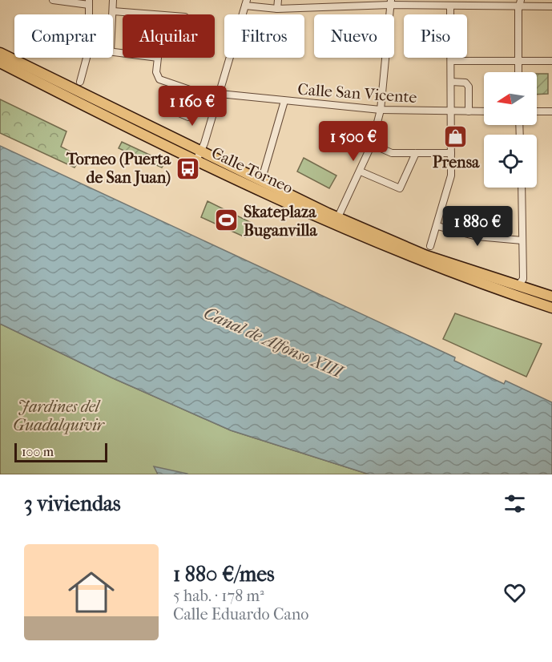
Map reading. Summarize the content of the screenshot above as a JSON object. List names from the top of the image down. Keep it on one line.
{"streets":{"main road":["Calle Torneo"],"street":["Calle San Vicente"]},"water":["Canal de Alfonso XIII"],"parks":["Jardines del Guadalquivir"],"places":{"shop":["Prensa"],"bus stop":["Torneo (Puerta de San Juan)"],"sports":["Skateplaza Buganvilla"]},"scale_bar":"100 m","north":"left","page":{"chip":["Comprar","Alquilar","Filtros","Nuevo","Piso"],"price":["1 160 €","1 500 €","1 880 €"],"scale":"100 m","heading":"3 viviendas","list":[{"name":"1 880 €/mes","note":"5 hab. · 178 m² · Calle Eduardo Cano"}]}}
